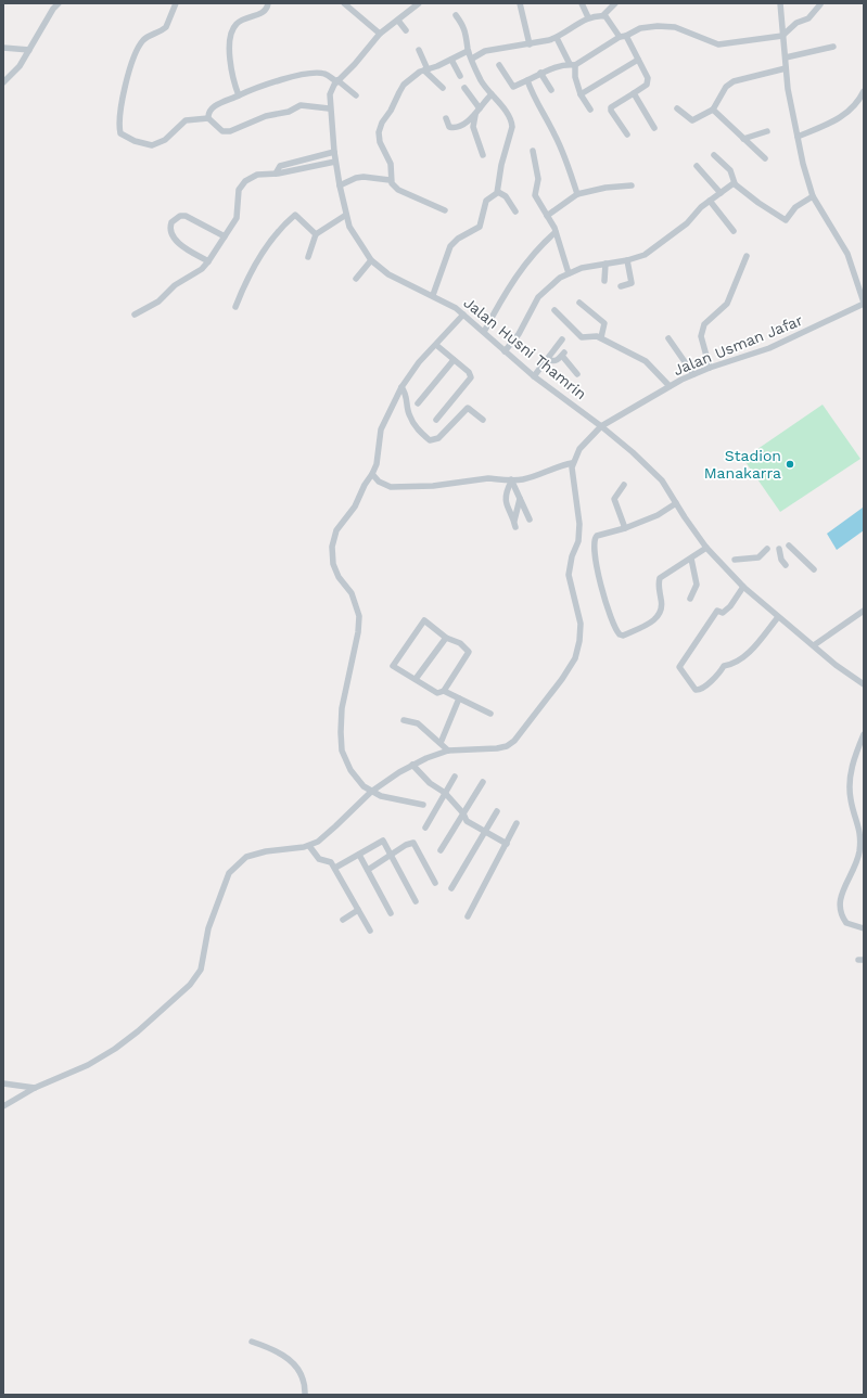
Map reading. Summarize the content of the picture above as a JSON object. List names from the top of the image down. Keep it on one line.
{"streets":{"street":["Jalan Usman Jafar","Jalan Husni Thamrin"]},"crossings":[["Jalan Usman Jafar","Jalan Husni Thamrin"]],"places":["Stadion Manakarra"]}
